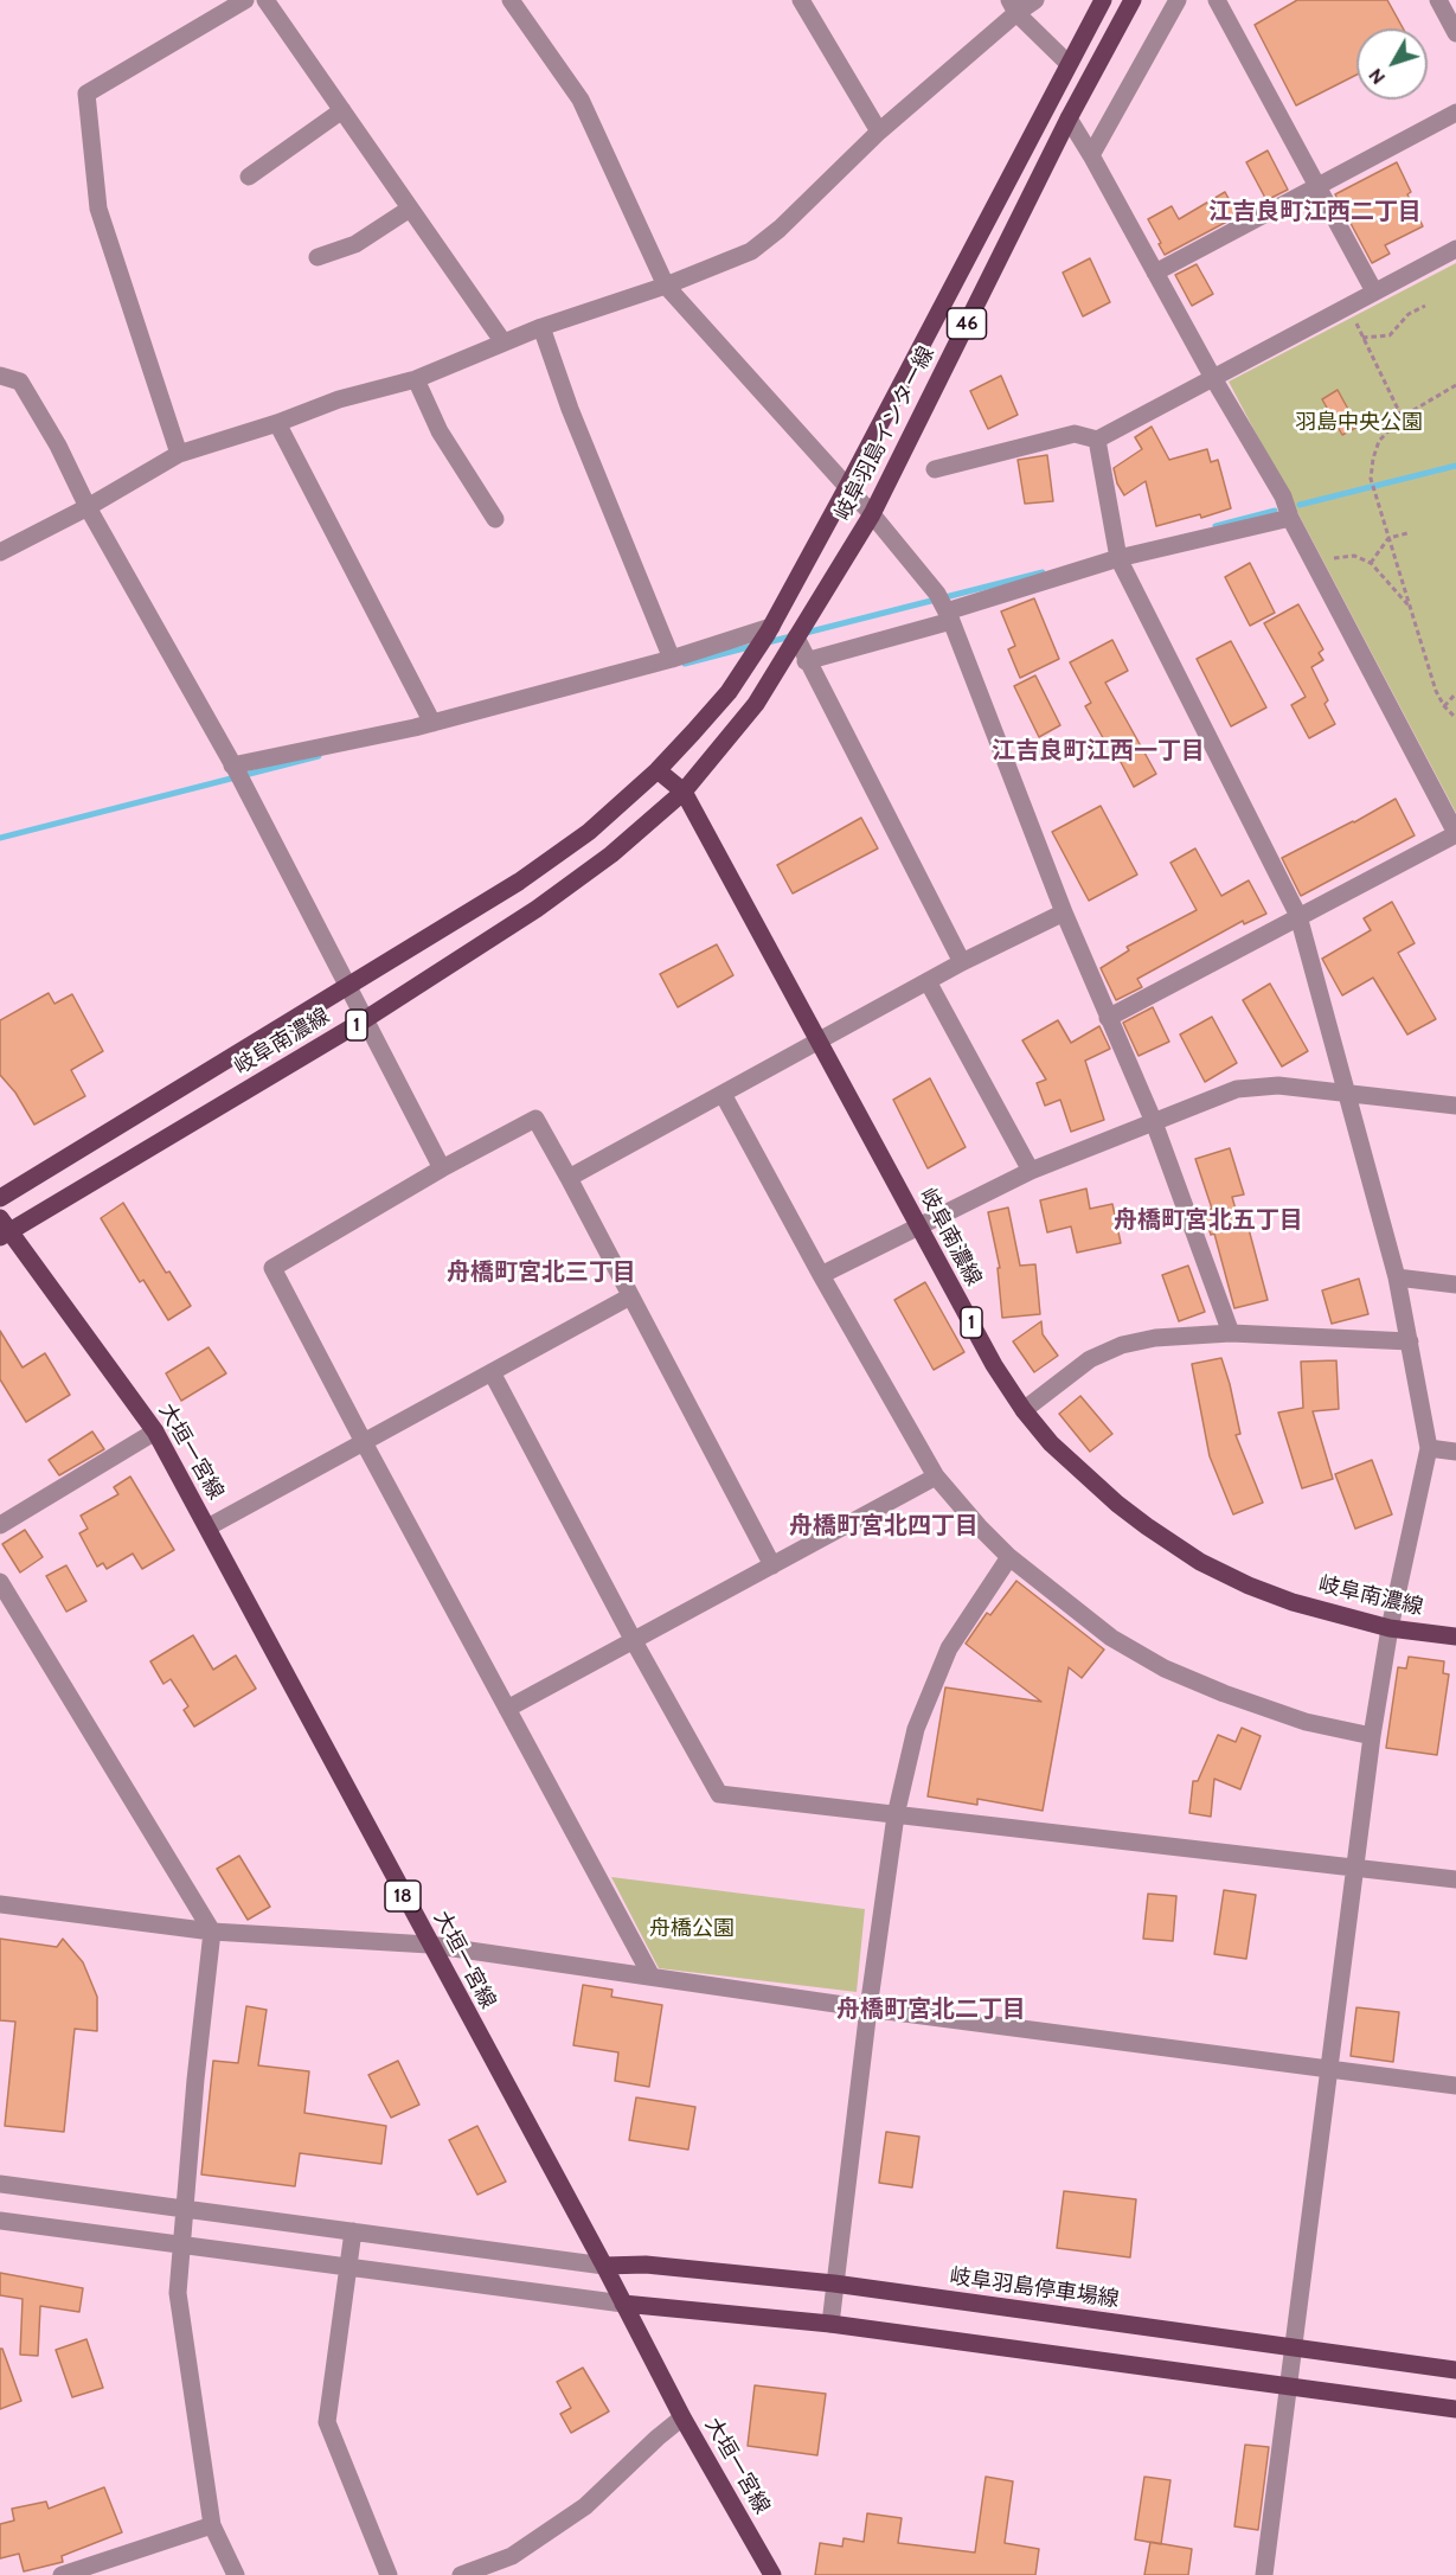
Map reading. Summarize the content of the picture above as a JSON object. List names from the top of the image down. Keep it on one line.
{"streets":{"main road":["46","岐阜羽島インター線","1","岐阜南濃線","大垣一宮線","18","岐阜羽島停車場線"]},"crossings":[["岐阜羽島インター線","岐阜南濃線"],["岐阜南濃線","大垣一宮線"],["大垣一宮線","岐阜羽島停車場線"]],"districts":["江吉良町江西二丁目","江吉良町江西一丁目","舟橋町宮北五丁目","舟橋町宮北三丁目","舟橋町宮北四丁目","舟橋町宮北二丁目"],"parks":["羽島中央公園","舟橋公園"],"north":"bottom left"}
